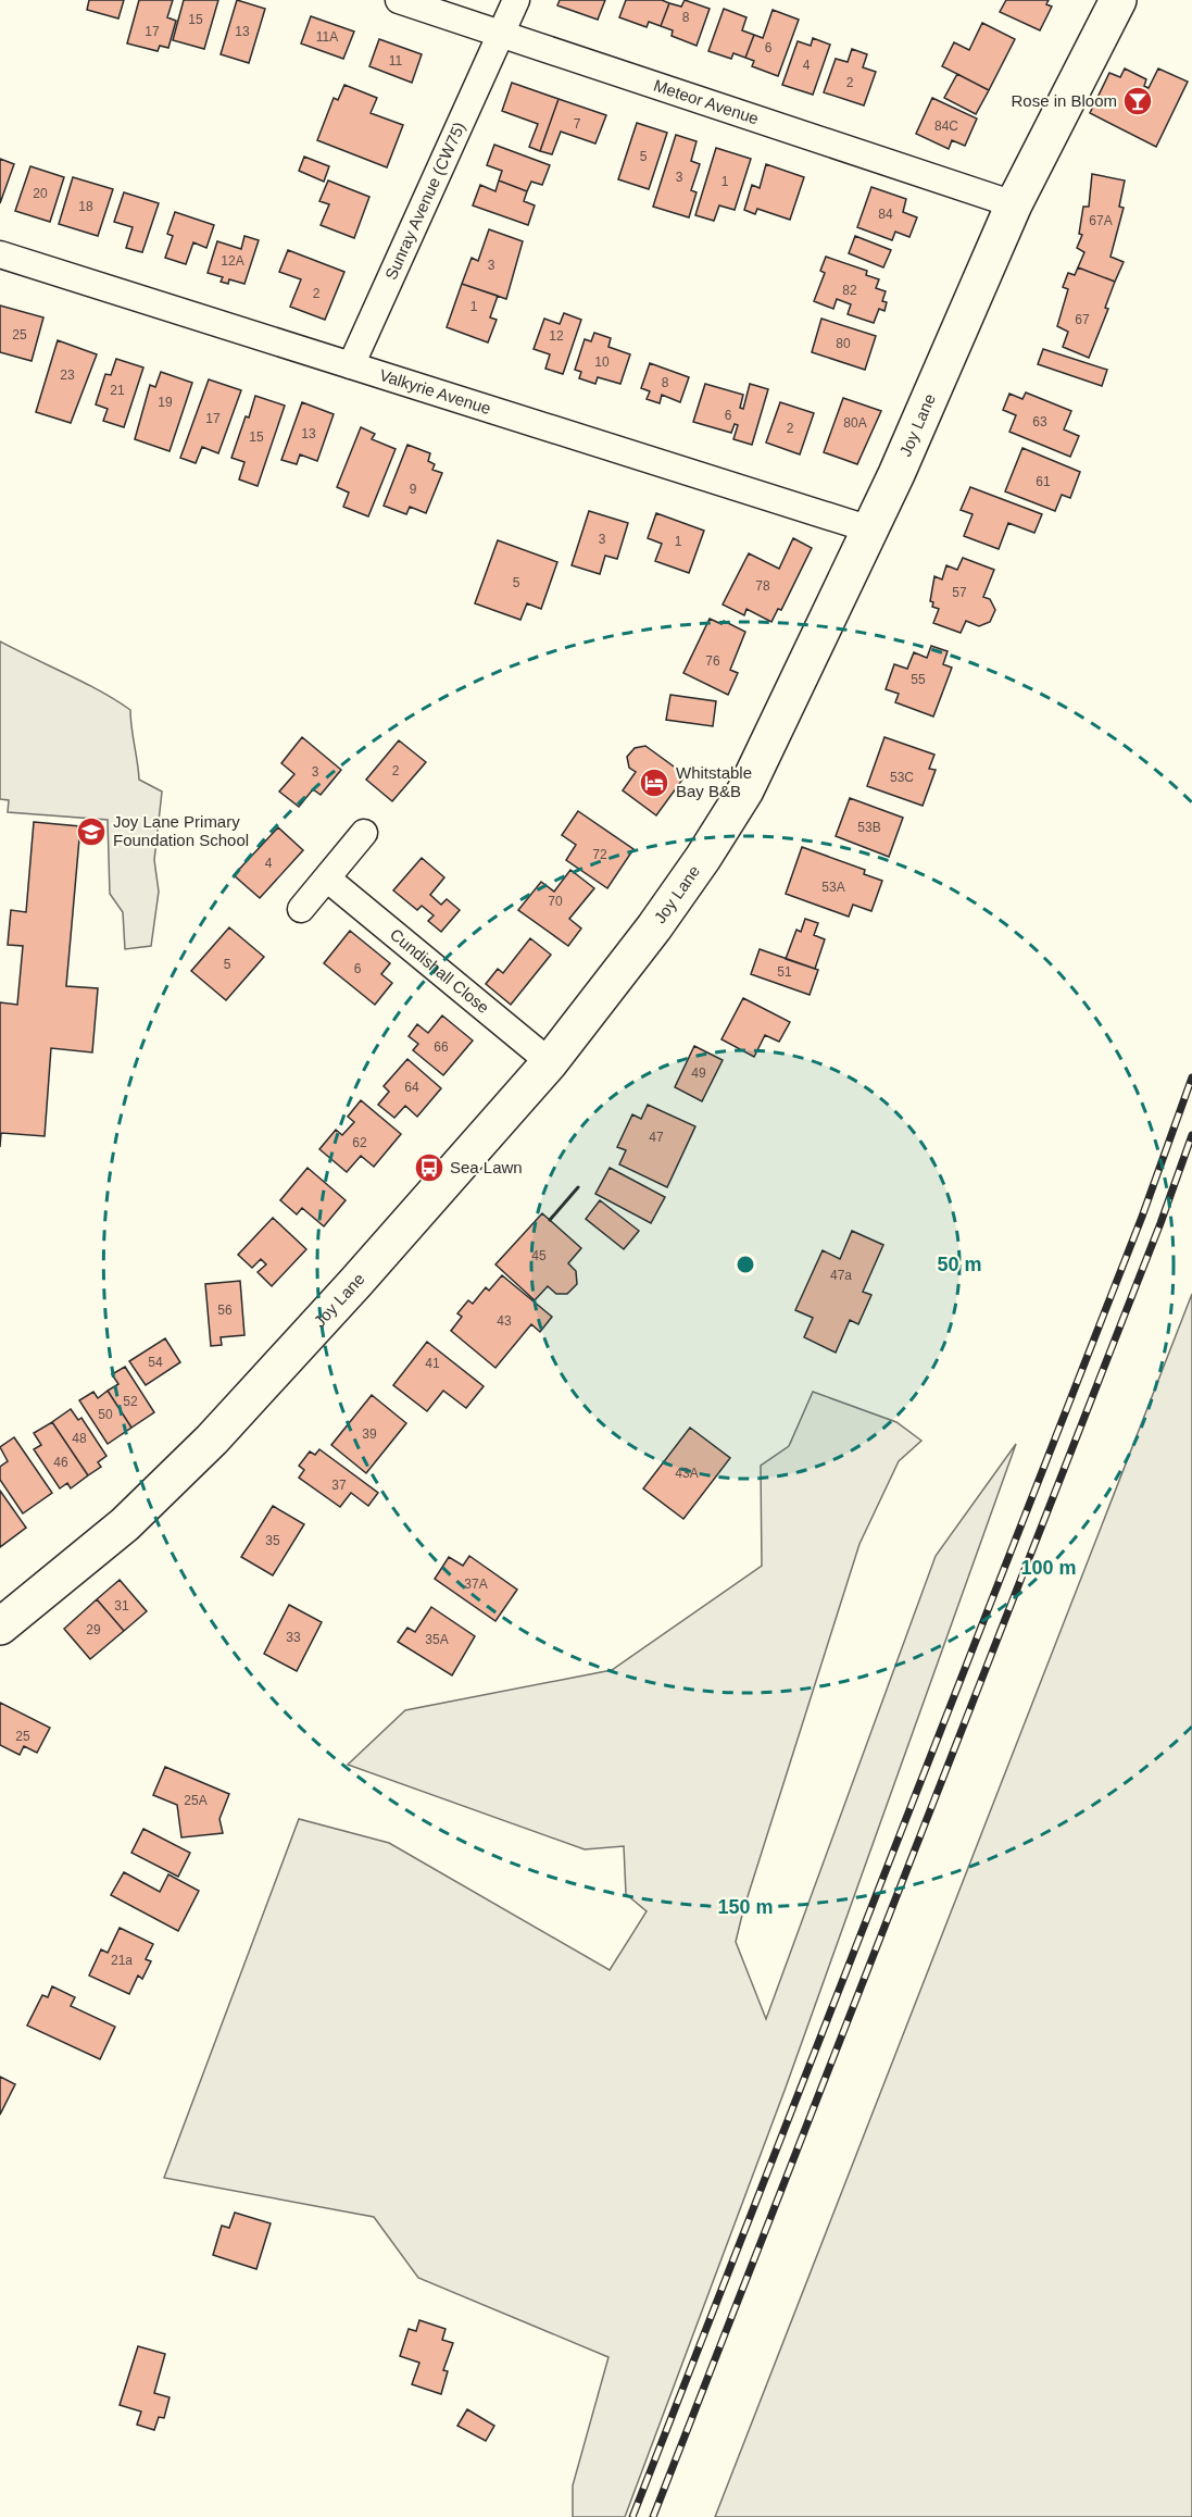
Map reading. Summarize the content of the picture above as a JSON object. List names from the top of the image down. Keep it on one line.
{"streets":{"street":["Meteor Avenue","Sunray Avenue (CW75)","Valkyrie Avenue","Joy Lane","Cundishall Close"]},"crossings":[["Meteor Avenue","Sunray Avenue (CW75)"],["Meteor Avenue","Joy Lane"],["Sunray Avenue (CW75)","Valkyrie Avenue"],["Valkyrie Avenue","Joy Lane"],["Joy Lane","Cundishall Close"]],"places":{"bar":["Rose in Bloom"],"hotel":["Whitstable Bay B&B"],"school or university":["Joy Lane Primary Foundation School"],"bus stop":["Sea Lawn"]},"house_numbers":["8","15","17","13","11A","6","11","4","2","7","84C","5","3","1","20","18","84","67A","12A","3","82","2","1","67","25","12","80","10","23","8","21","19","6","17","63","80A","2","13","15","61","9","3","1","5","78","57","76","55","2","3","53C","53B","72","4","53A","70","5","6","51","66","49","64","47","62","45","47a","56","43","54","41","52","50","39","48","46","43A","37","35","37A","31","29","33","35A","25","25A","21a"],"rings":["50 m","100 m","150 m"]}
